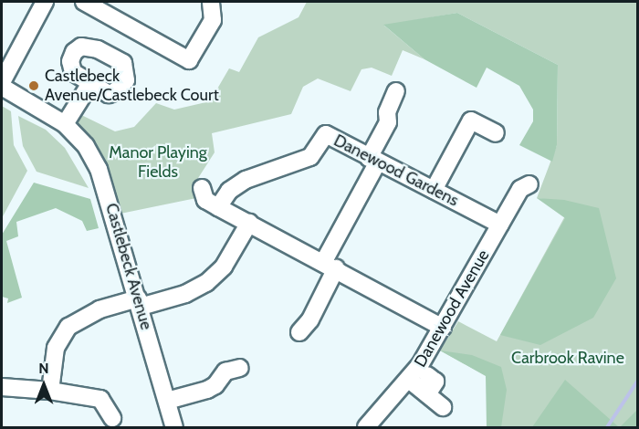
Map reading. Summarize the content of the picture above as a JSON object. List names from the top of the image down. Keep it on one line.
{"streets":{"street":["Danewood Gardens","Castlebeck Avenue","Danewood Avenue"]},"crossings":[["Danewood Gardens","Danewood Avenue"]],"parks":["Manor Playing Fields","Carbrook Ravine"],"places":["Castlebeck Avenue/Castlebeck Court"],"north":"top"}
